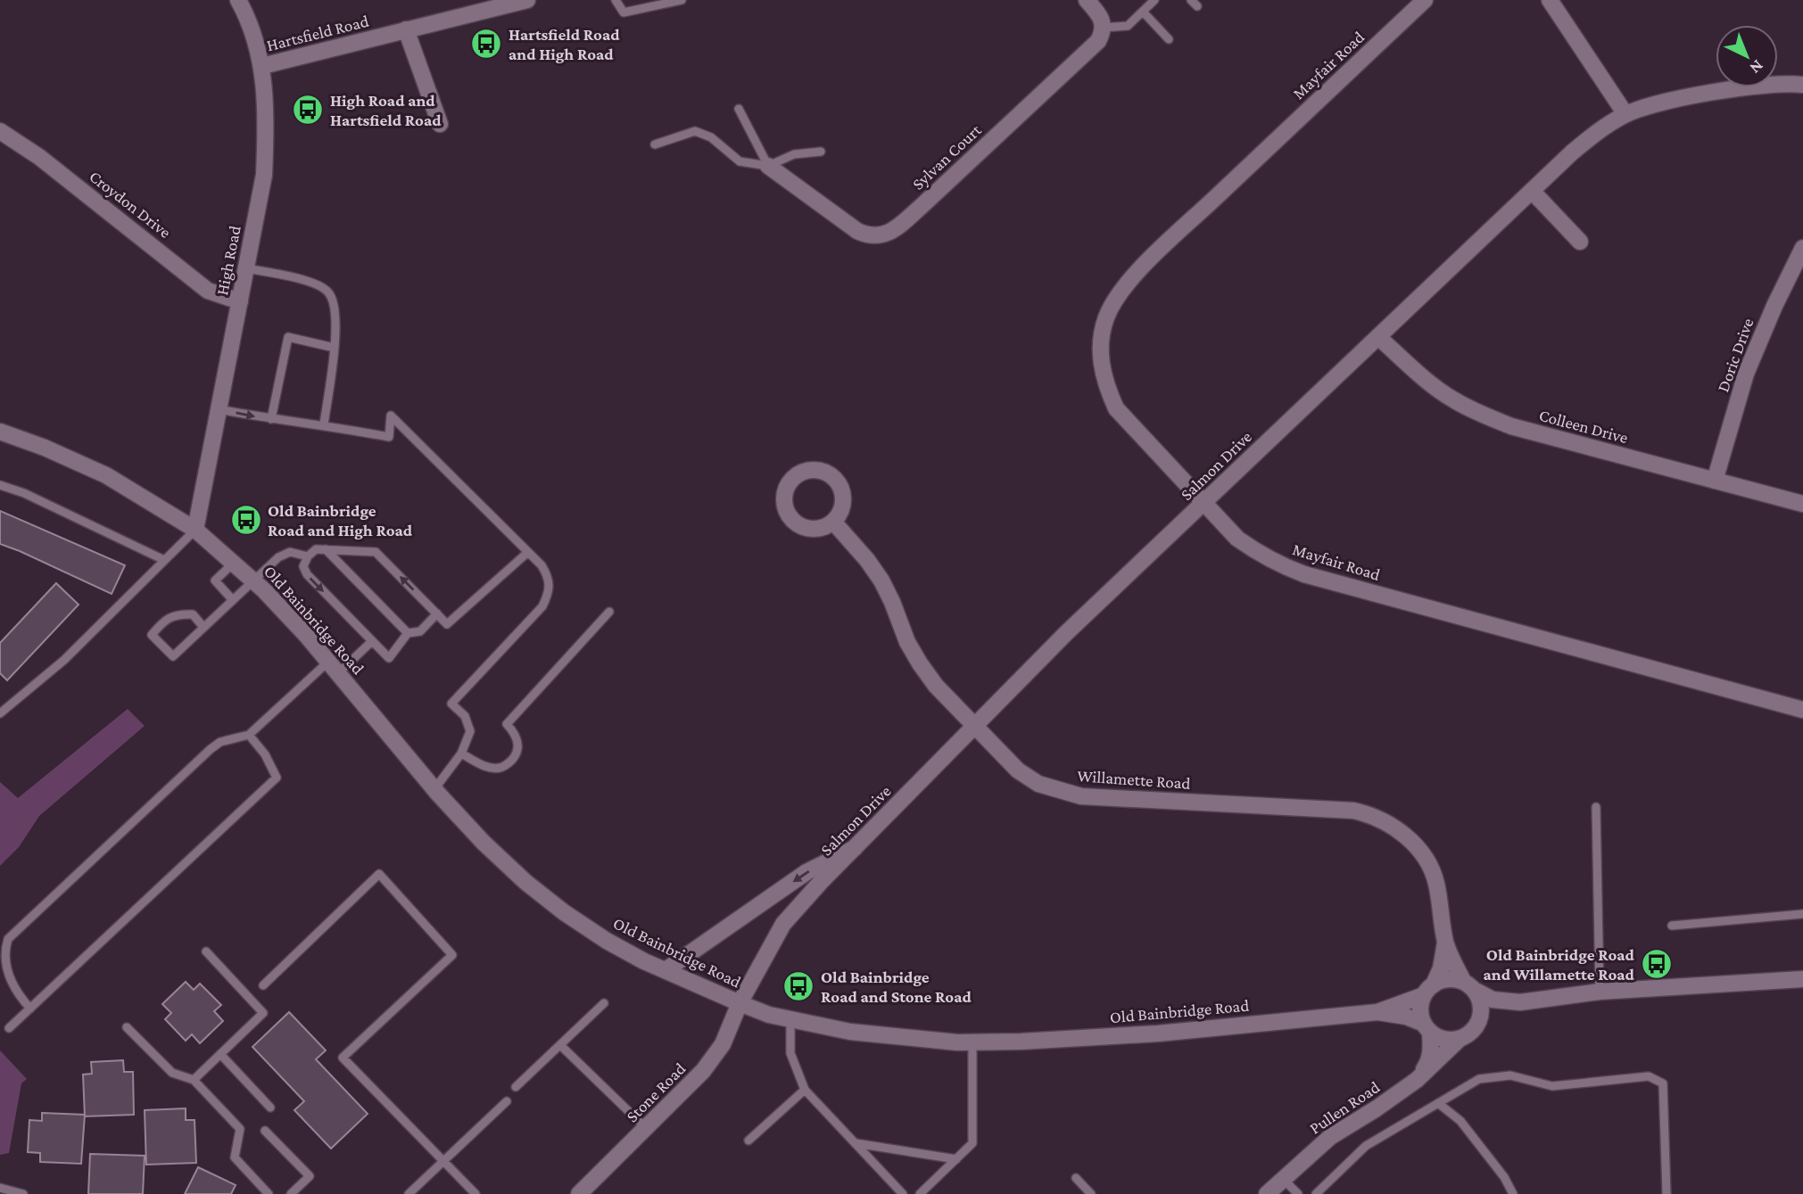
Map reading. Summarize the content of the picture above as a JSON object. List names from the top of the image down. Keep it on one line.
{"streets":{"street":["Hartsfield Road","Mayfair Road","Sylvan Court","Croydon Drive","High Road","Doric Drive","Colleen Drive","Salmon Drive","Old Bainbridge Road","Willamette Road","Stone Road","Pullen Road"]},"crossings":[["Hartsfield Road","High Road"],["Mayfair Road","Salmon Drive"],["Croydon Drive","High Road"],["High Road","Old Bainbridge Road"],["Doric Drive","Colleen Drive"],["Colleen Drive","Salmon Drive"],["Salmon Drive","Old Bainbridge Road"],["Salmon Drive","Willamette Road"],["Salmon Drive","Stone Road"],["Old Bainbridge Road","Willamette Road"],["Old Bainbridge Road","Stone Road"],["Old Bainbridge Road","Pullen Road"],["Willamette Road","Pullen Road"]],"places":{"bus stop":["Hartsfield Road and High Road","High Road and Hartsfield Road","Old Bainbridge Road and High Road","Old Bainbridge Road and Willamette Road","Old Bainbridge Road and Stone Road"]},"north":"bottom right"}
